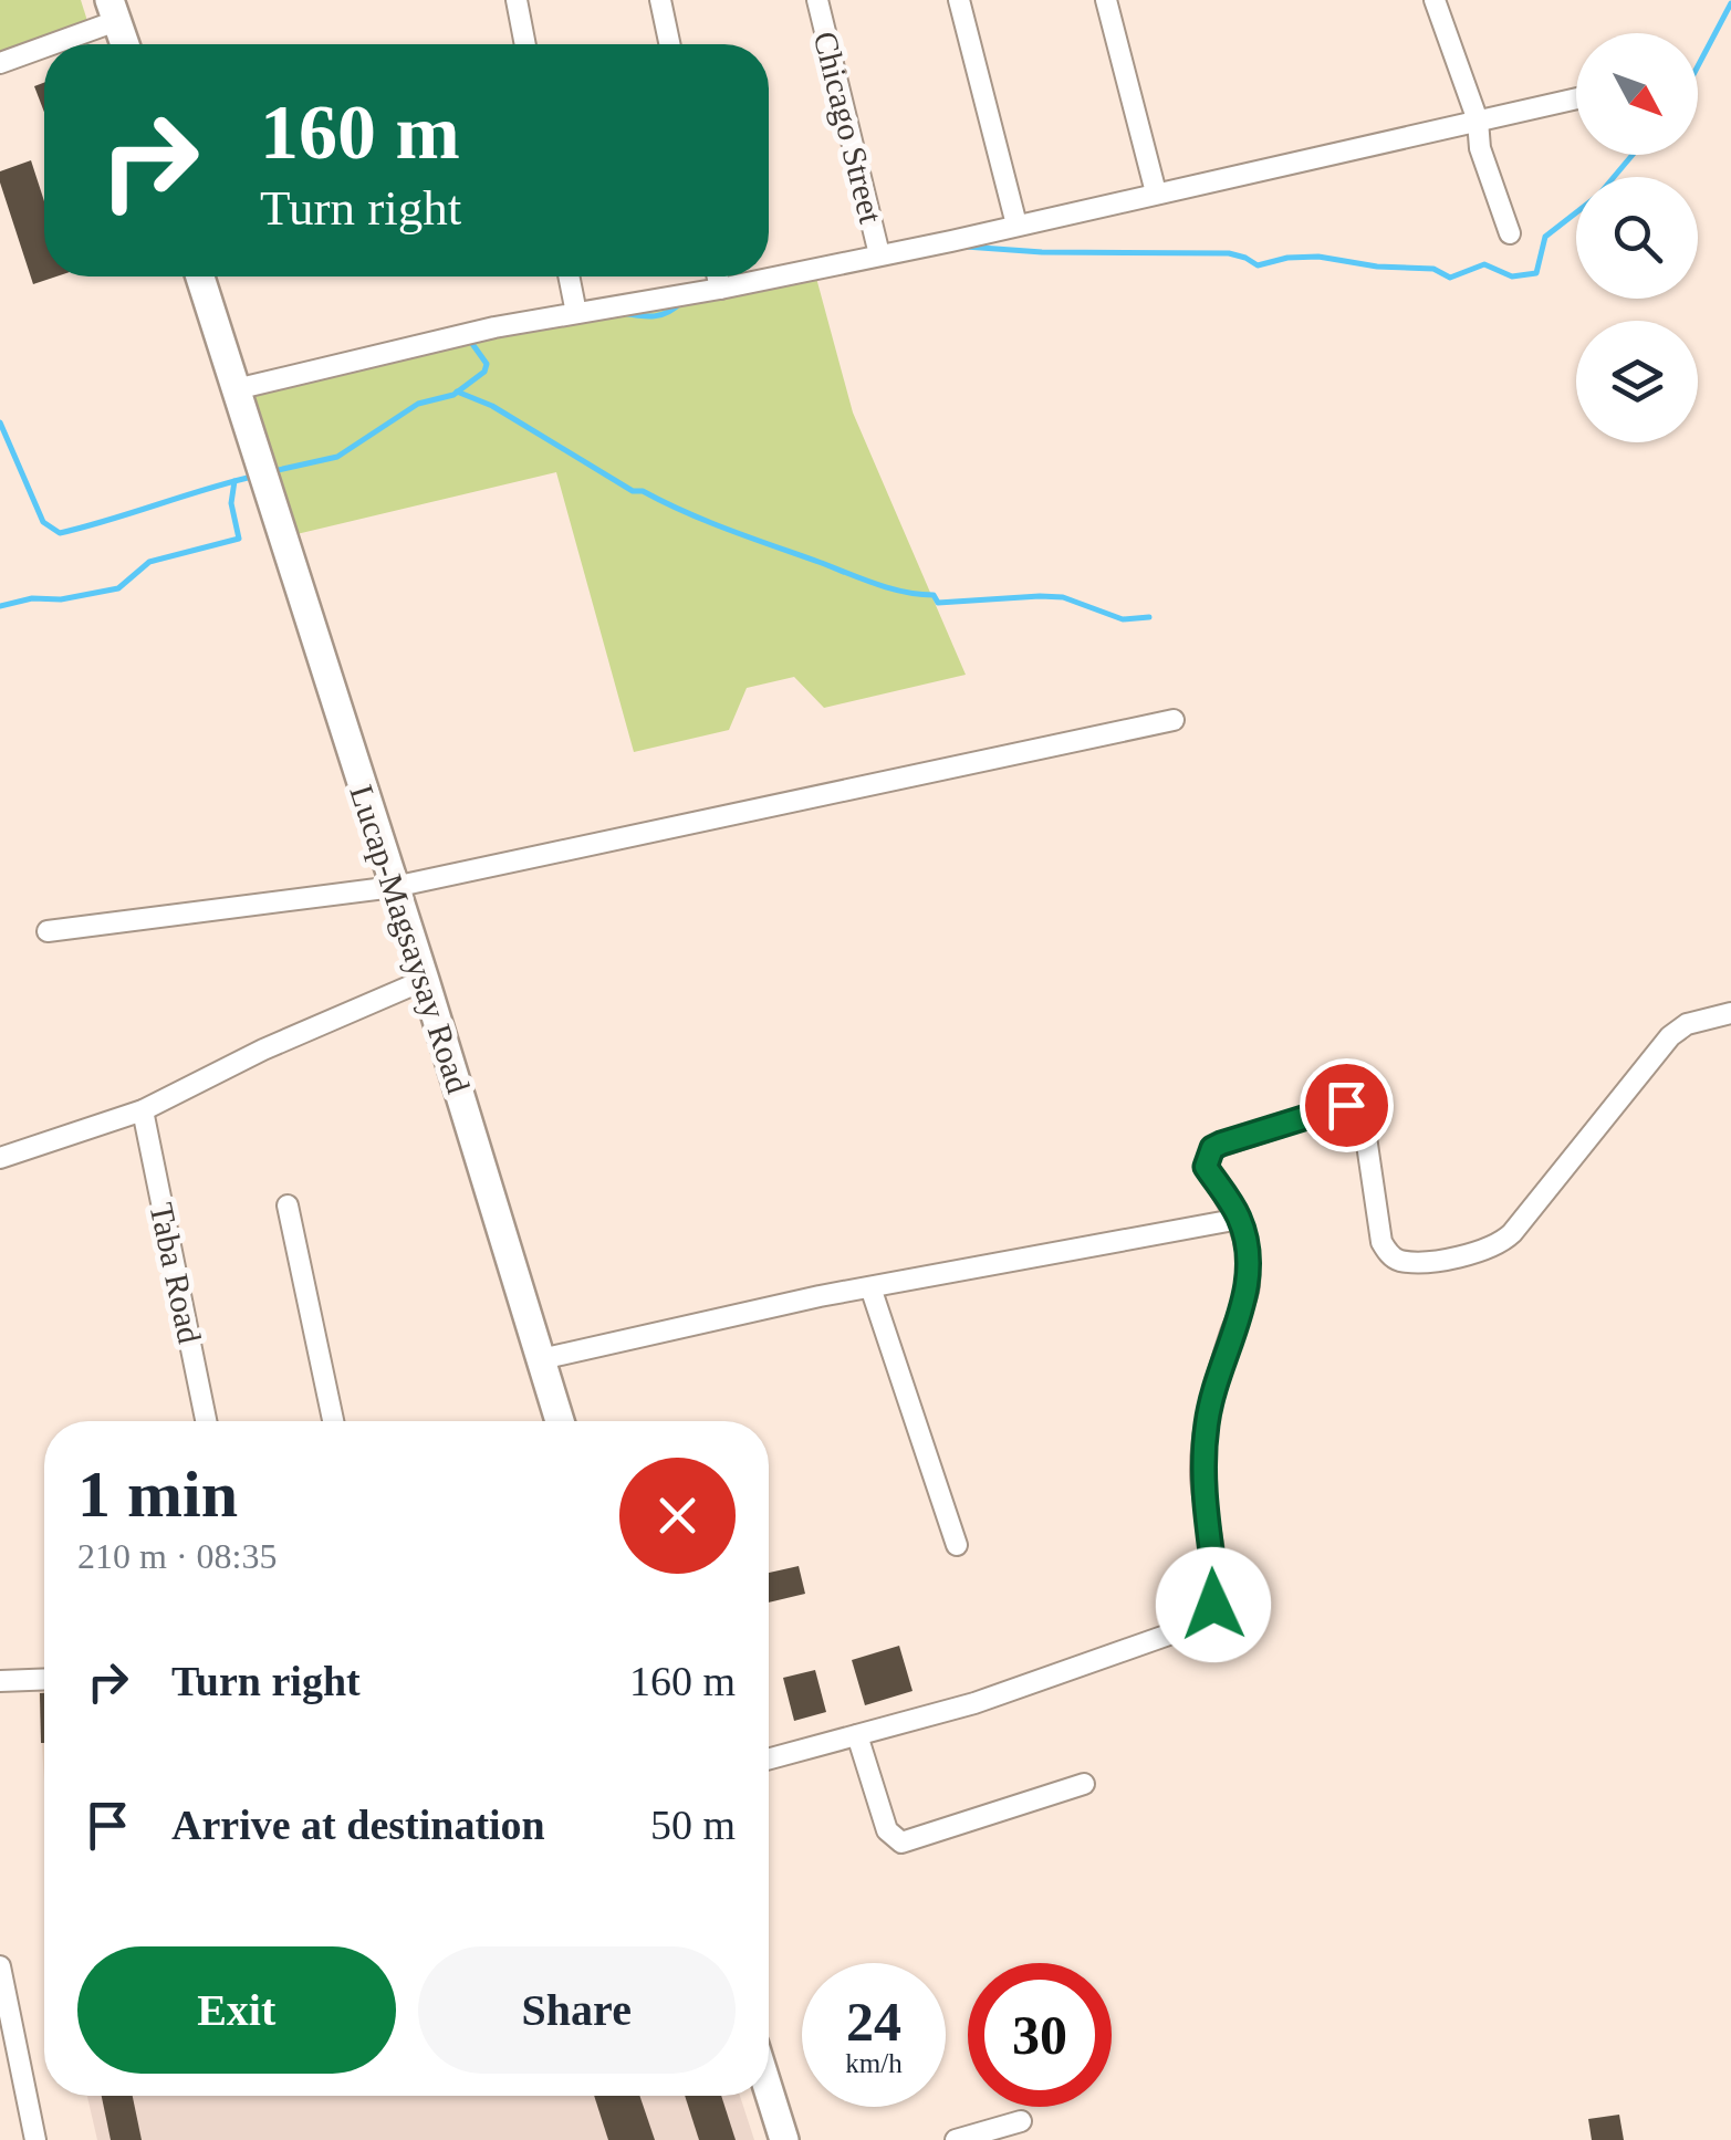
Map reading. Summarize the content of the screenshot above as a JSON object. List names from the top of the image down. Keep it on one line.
{"streets":{"street":["Chicago Street","Lucap-Magsaysay Road","Taba Road"]},"north":"bottom right","page":{"turn":["160 m","Turn right"],"heading":["1 min","210 m · 08:35"],"list":[{"name":"Turn right","value":"160 m"},{"name":"Arrive at destination","value":"50 m"}],"buttons":["Exit","Share"],"speed":"24 km/h","limit":"30"}}
